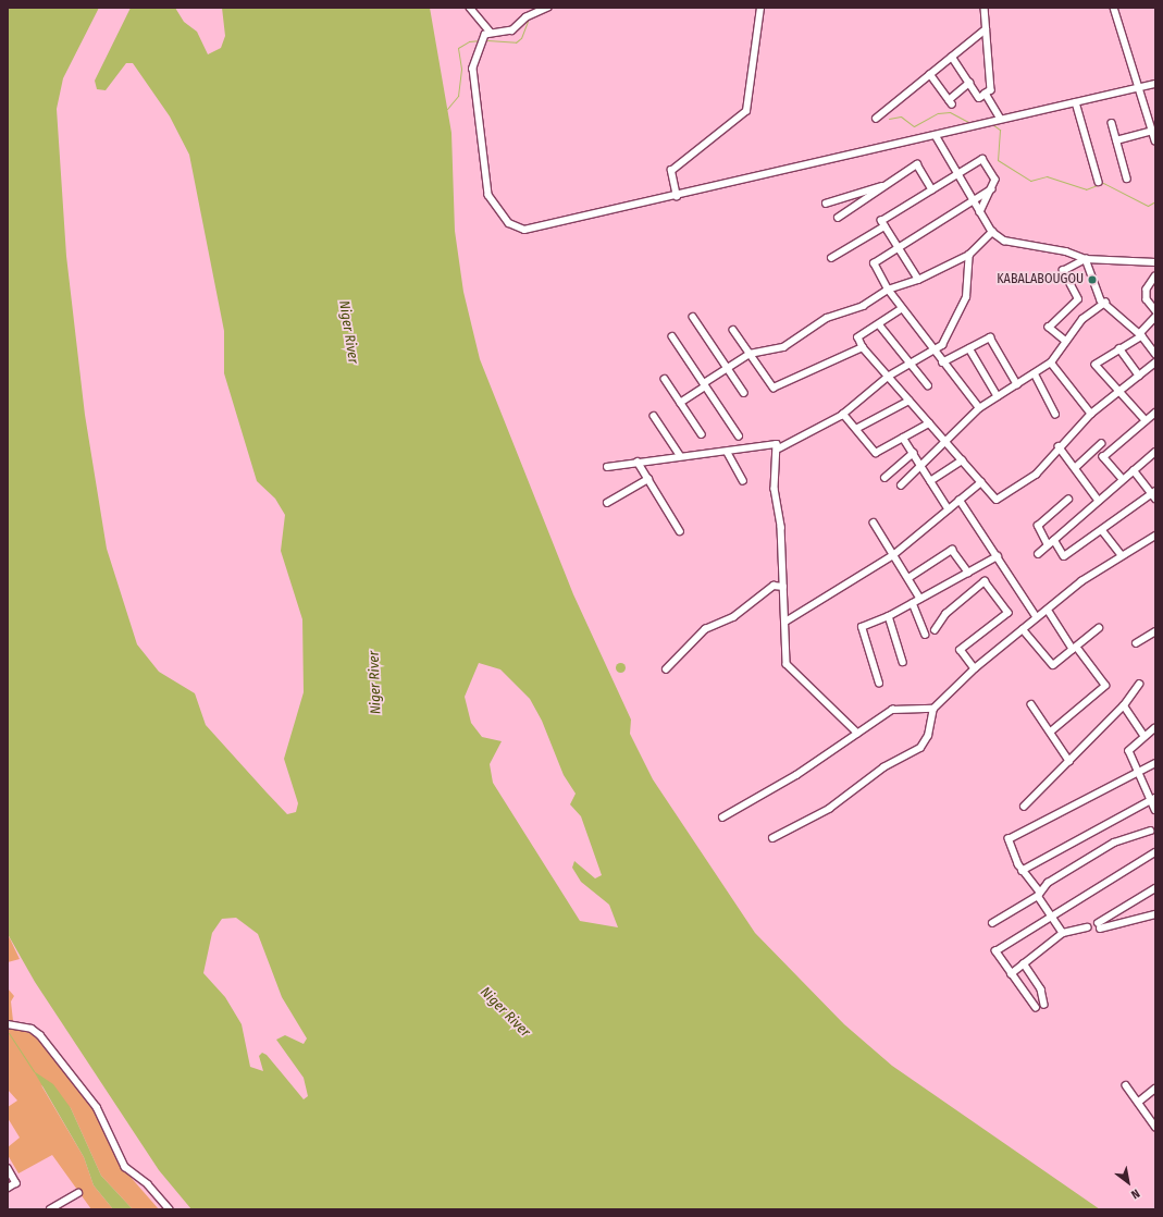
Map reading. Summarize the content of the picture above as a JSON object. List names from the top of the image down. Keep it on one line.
{"water":["Niger River"],"places":["KABALABOUGOU"],"north":"bottom right"}
